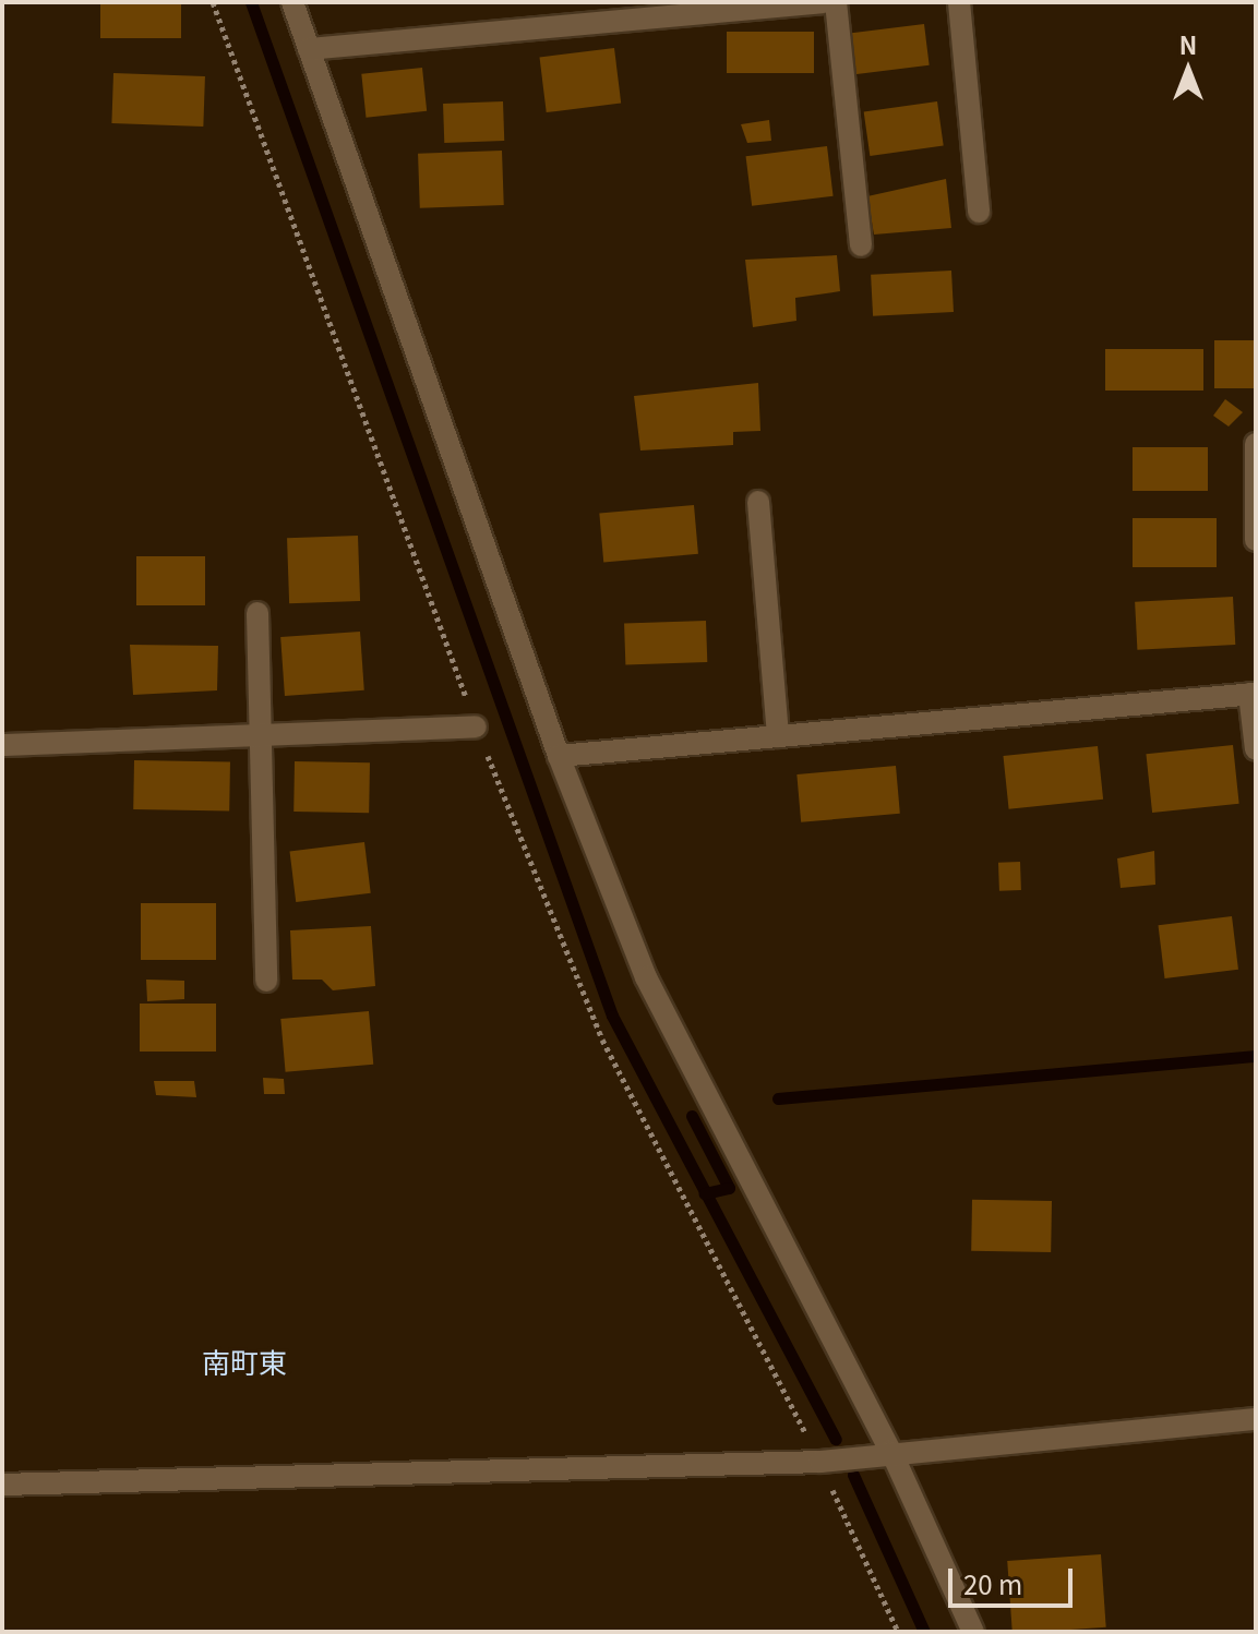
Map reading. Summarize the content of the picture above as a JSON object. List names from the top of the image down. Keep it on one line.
{"districts":["南町東"],"scale_bar":"20 m","north":"top"}
